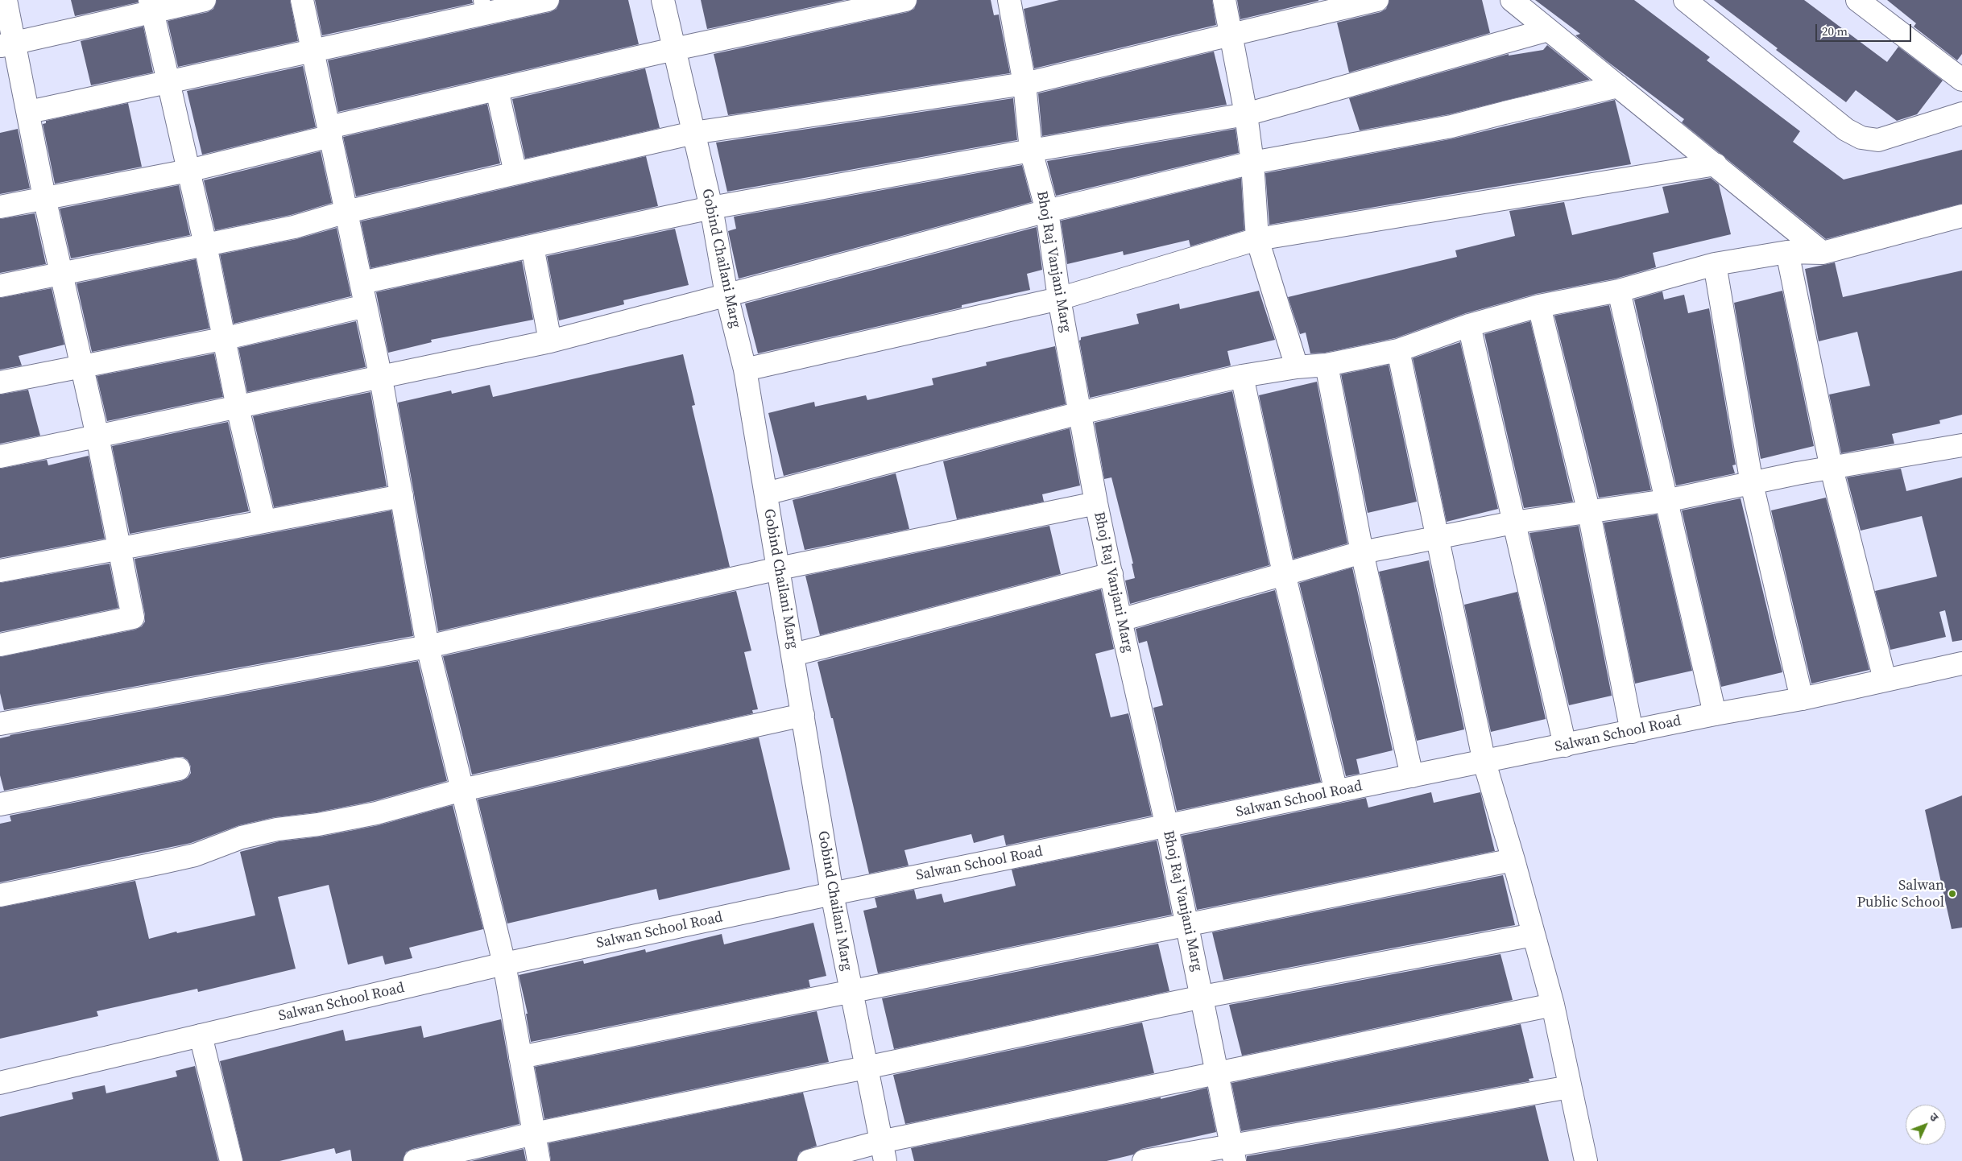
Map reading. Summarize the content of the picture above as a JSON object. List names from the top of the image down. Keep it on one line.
{"streets":{"street":["Gobind Chailani Marg","Bhoj Raj Vanjani Marg","Salwan School Road"]},"crossings":[["Gobind Chailani Marg","Salwan School Road"],["Bhoj Raj Vanjani Marg","Salwan School Road"]],"places":["Salwan Public School"],"scale_bar":"20 m","north":"top right"}
